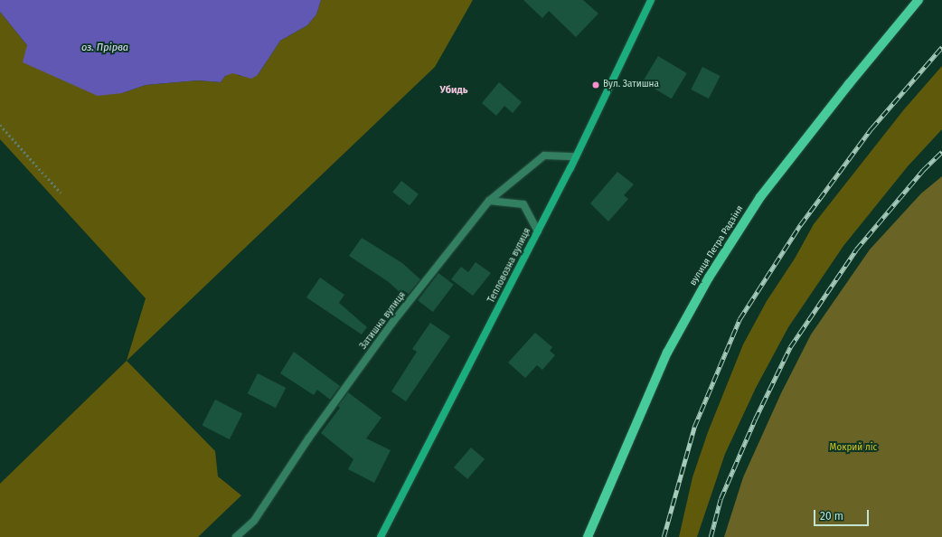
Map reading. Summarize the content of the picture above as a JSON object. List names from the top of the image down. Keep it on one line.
{"streets":{"main road":["вулиця Петра Радзіня"],"street":["Тепловозна вулиця","Затишна вулиця"]},"crossings":[["Тепловозна вулиця","Затишна вулиця"]],"districts":["Убидь"],"water":["оз. Прірва"],"parks":["Мокрий ліс"],"places":["Вул. Затишна"],"scale_bar":"20 m"}
